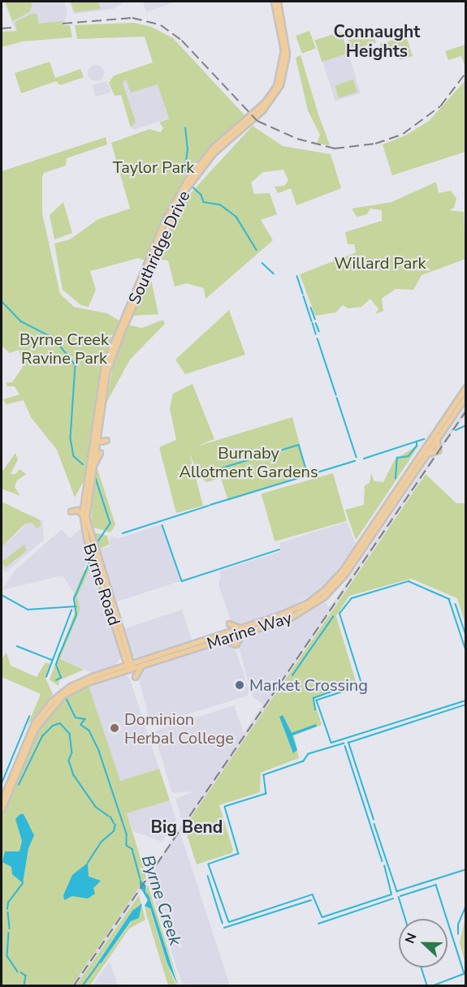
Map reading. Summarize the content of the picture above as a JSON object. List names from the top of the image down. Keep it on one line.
{"streets":{"main road":["Southridge Drive","Byrne Road","Marine Way"]},"crossings":[["Southridge Drive","Byrne Road"],["Byrne Road","Marine Way"]],"districts":["Connaught Heights","Big Bend"],"water":["Byrne Creek"],"parks":["Taylor Park","Willard Park","Byrne Creek Ravine Park","Burnaby Allotment Gardens"],"places":["Market Crossing","Dominion Herbal College"],"north":"left"}
